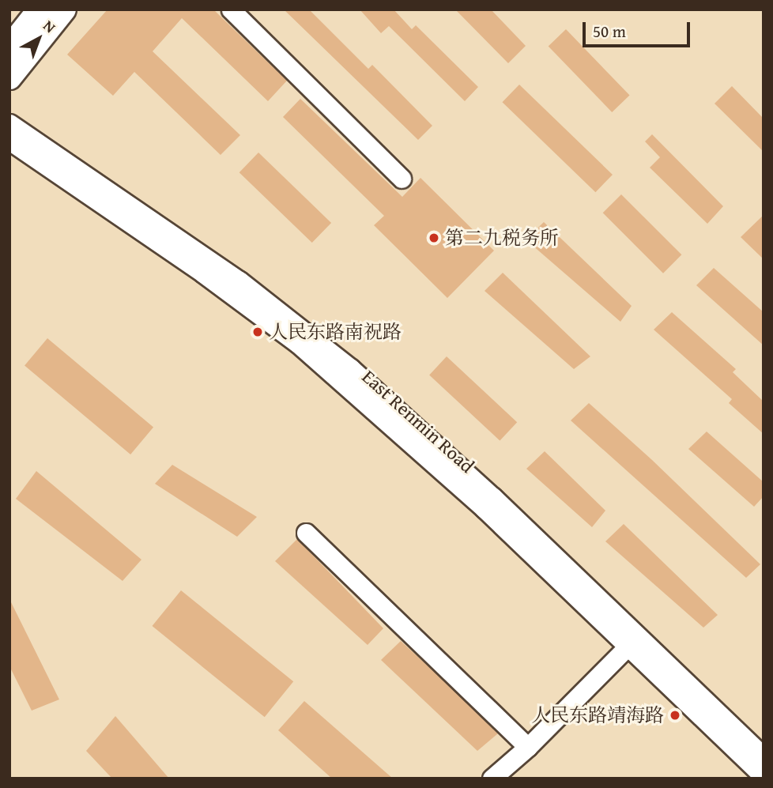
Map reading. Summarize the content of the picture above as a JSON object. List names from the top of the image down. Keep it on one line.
{"streets":{"street":["East Renmin Road"]},"places":["第二九税务所","人民东路南祝路","人民东路靖海路"],"scale_bar":"50 m","north":"top right"}
